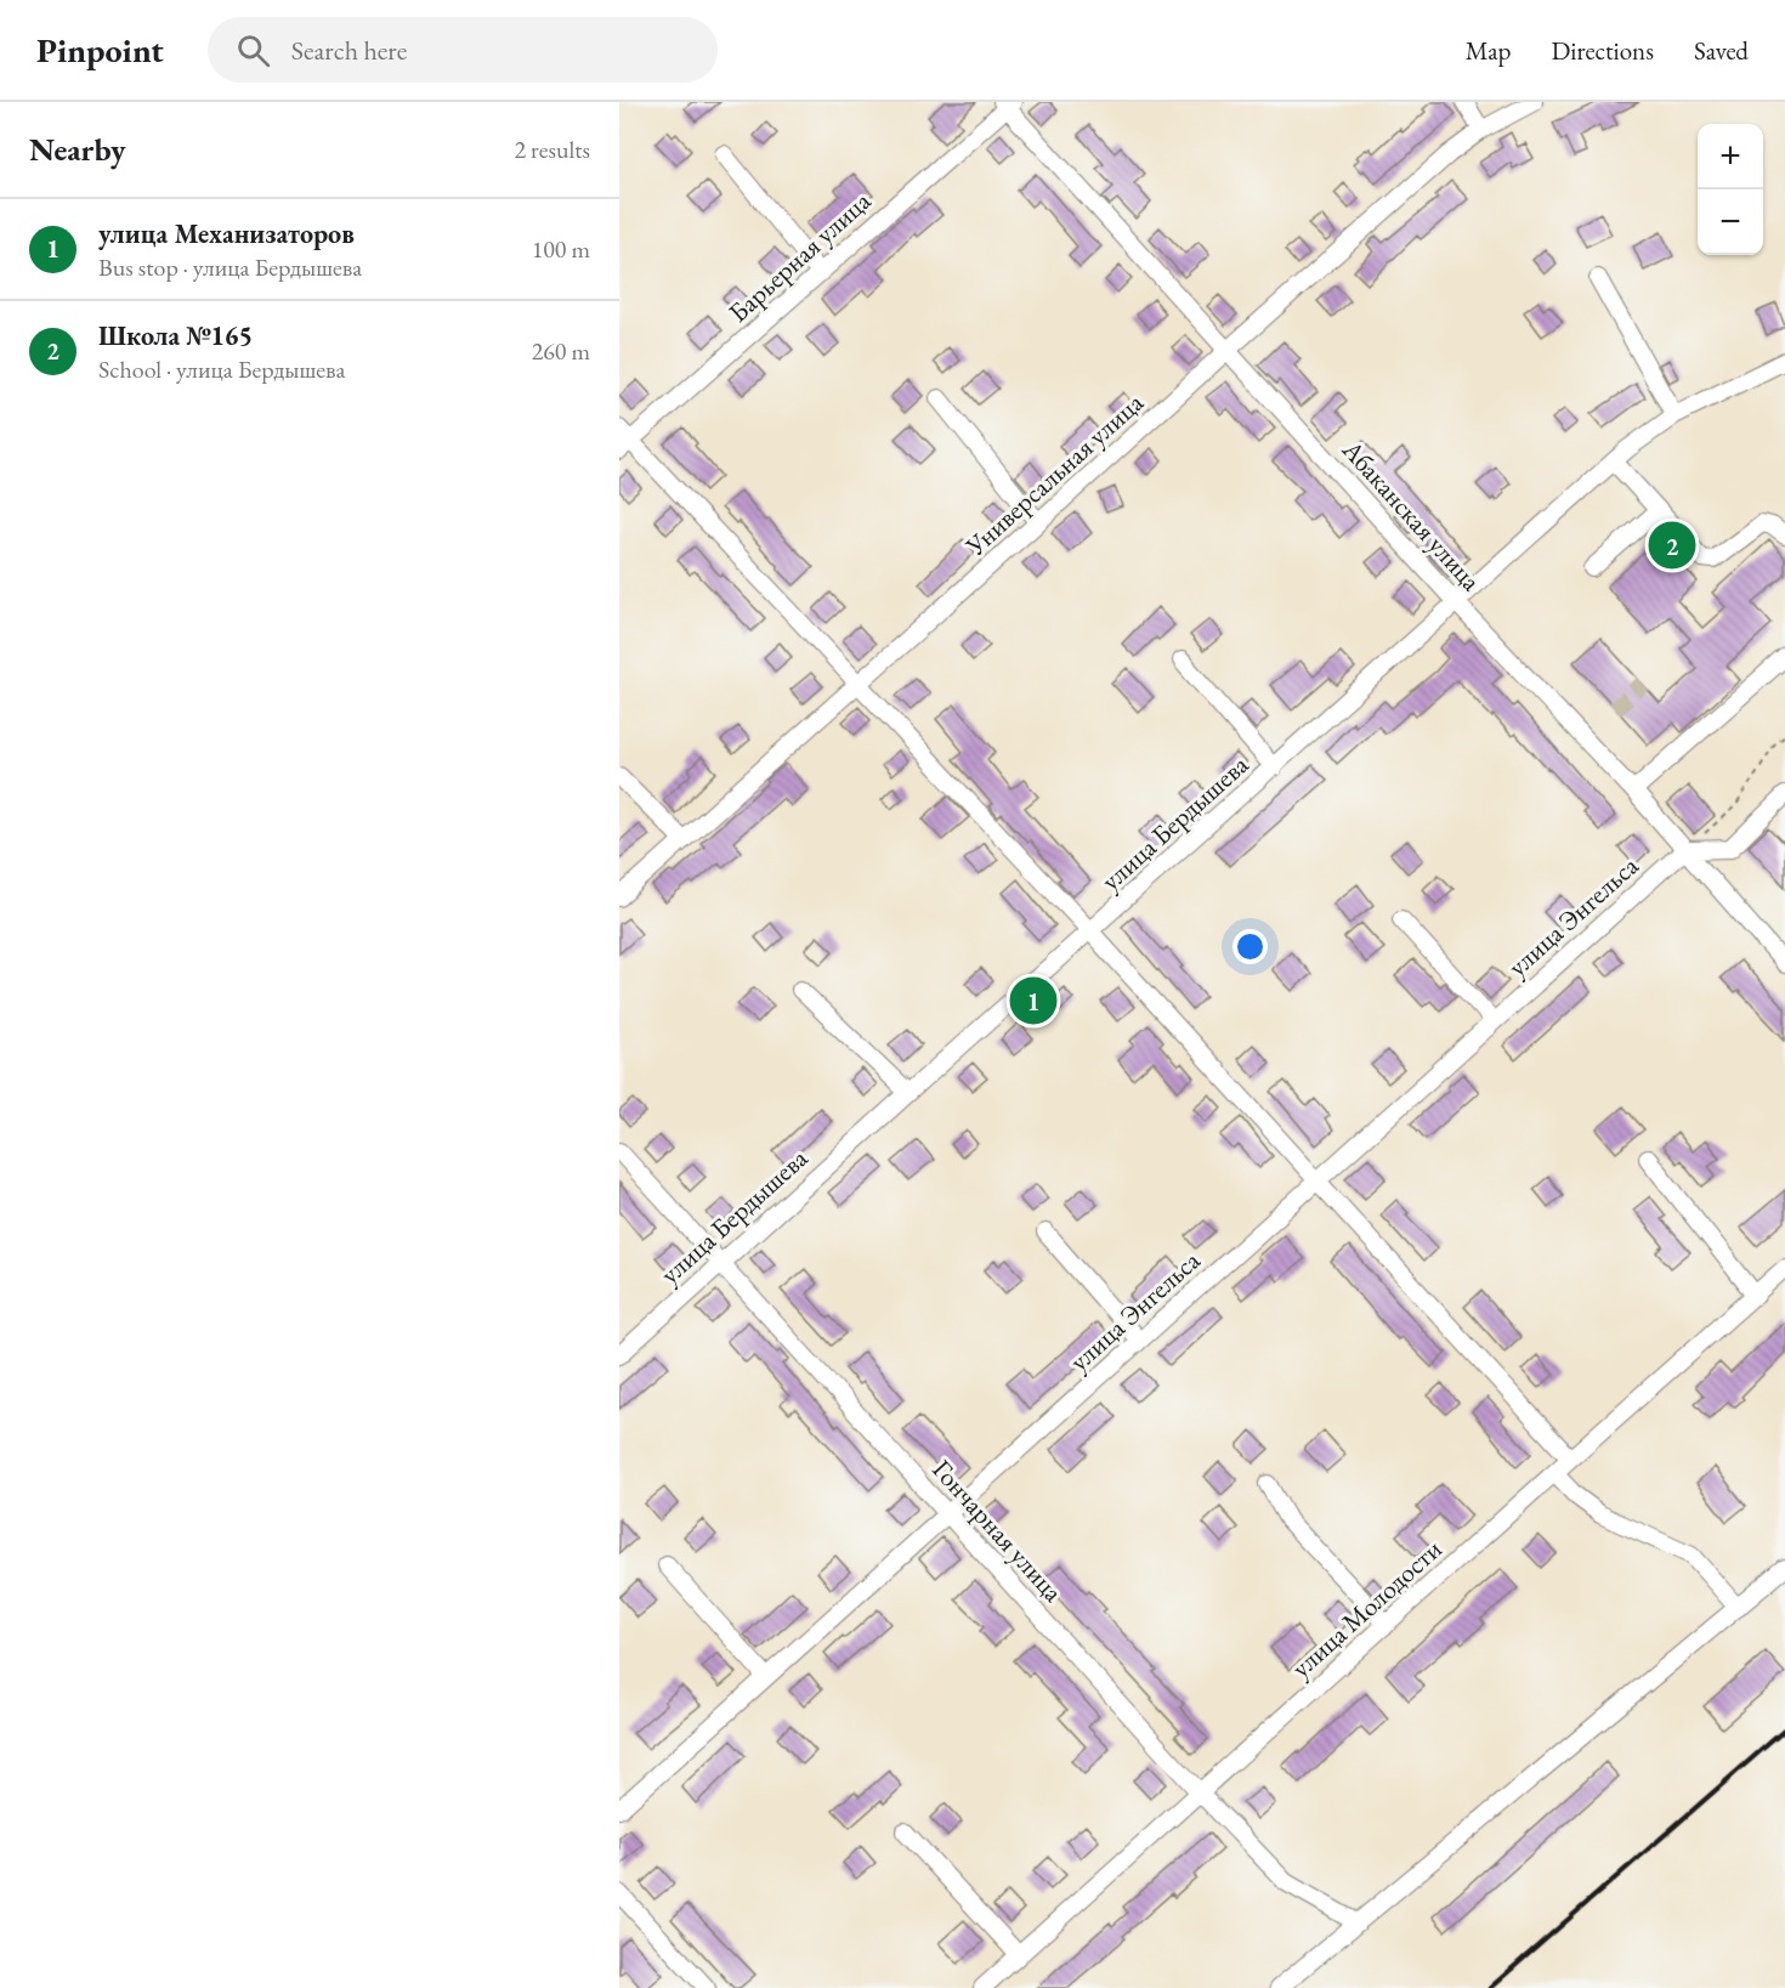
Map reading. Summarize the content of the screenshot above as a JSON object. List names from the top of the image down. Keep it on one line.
{"streets":{"street":["Барьерная улица","Универсальная улица","Абаканская улица","улица Бердышева","улица Энгельса","Гончарная улица","улица Молодости"]},"crossings":[["Барьерная улица","Абаканская улица"],["Универсальная улица","Абаканская улица"],["Абаканская улица","улица Бердышева"],["Абаканская улица","улица Энгельса"],["улица Бердышева","Гончарная улица"],["улица Энгельса","Гончарная улица"],["Гончарная улица","улица Молодости"]],"page":{"header":"Pinpoint","search":"Search here","nav":["Map","Directions","Saved"],"heading":["Nearby","2 results"],"map_buttons":["+","−"],"list":[{"mark":"1","name":"улица Механизаторов","note":"Bus stop · улица Бердышева","value":"100 m"},{"mark":"2","name":"Школа №165","note":"School · улица Бердышева","value":"260 m"}],"pins":["2","1"]}}
